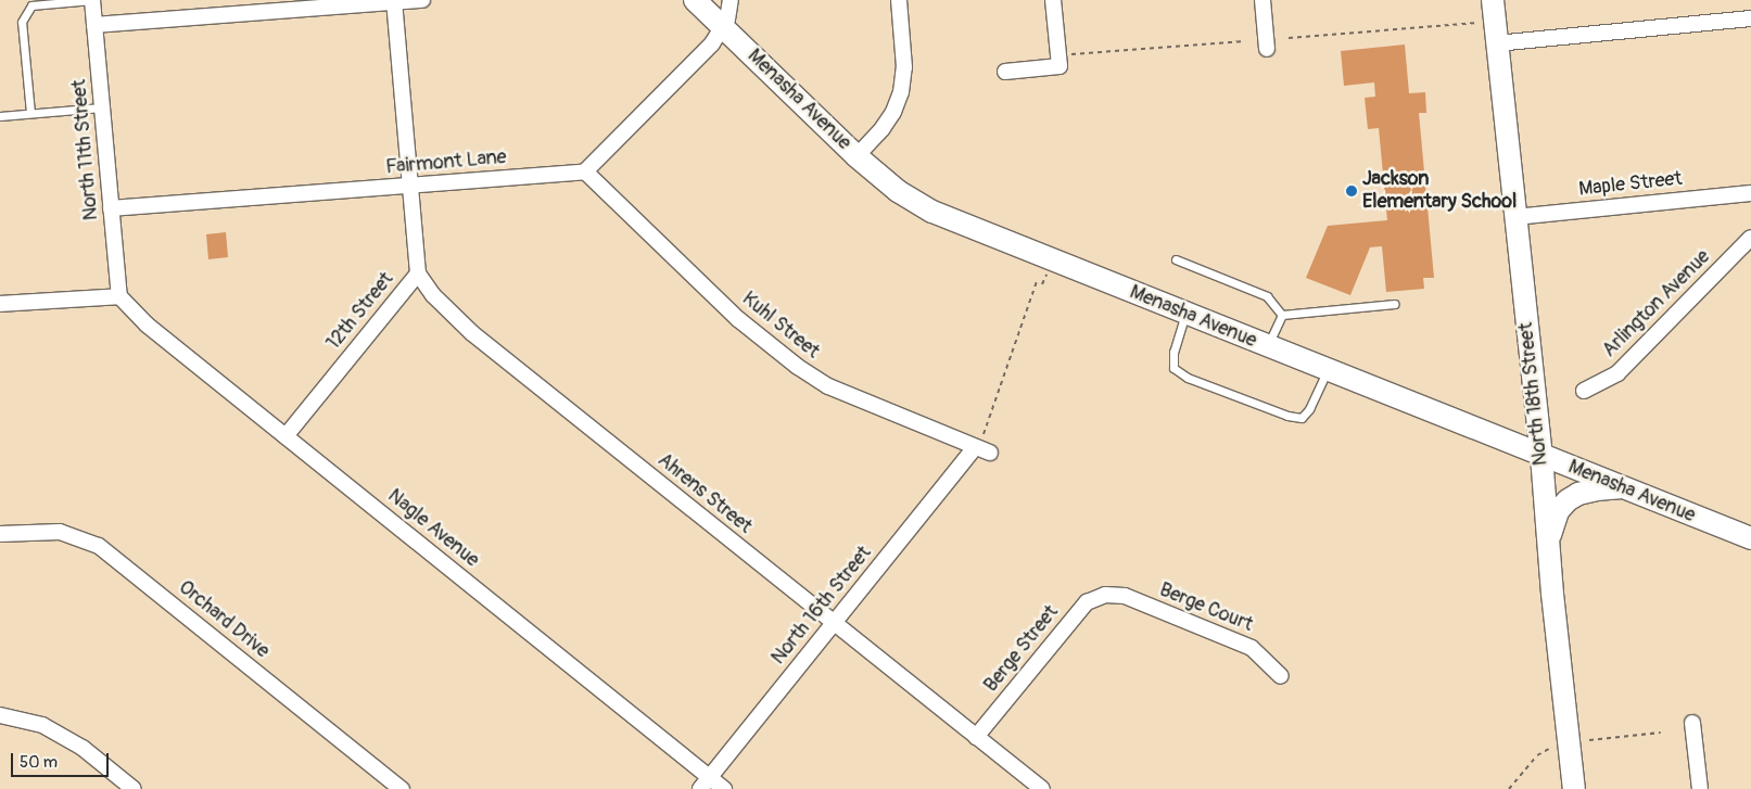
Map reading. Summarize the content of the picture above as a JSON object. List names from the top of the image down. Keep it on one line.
{"streets":{"street":["Menasha Avenue","North 11th Street","Fairmont Lane","Maple Street","Arlington Avenue","12th Street","Kuhl Street","North 18th Street","Ahrens Street","Nagle Avenue","North 16th Street","Berge Court","Orchard Drive","Berge Street"]},"crossings":[["Menasha Avenue","North 18th Street"],["North 11th Street","Fairmont Lane"],["North 11th Street","Nagle Avenue"],["Fairmont Lane","12th Street"],["Fairmont Lane","Kuhl Street"],["Maple Street","North 18th Street"],["12th Street","Ahrens Street"],["12th Street","Nagle Avenue"],["Kuhl Street","North 16th Street"],["Ahrens Street","North 16th Street"],["Ahrens Street","Berge Street"],["Nagle Avenue","North 16th Street"],["Berge Court","Berge Street"]],"places":["Jackson Elementary School"],"scale_bar":"50 m"}
